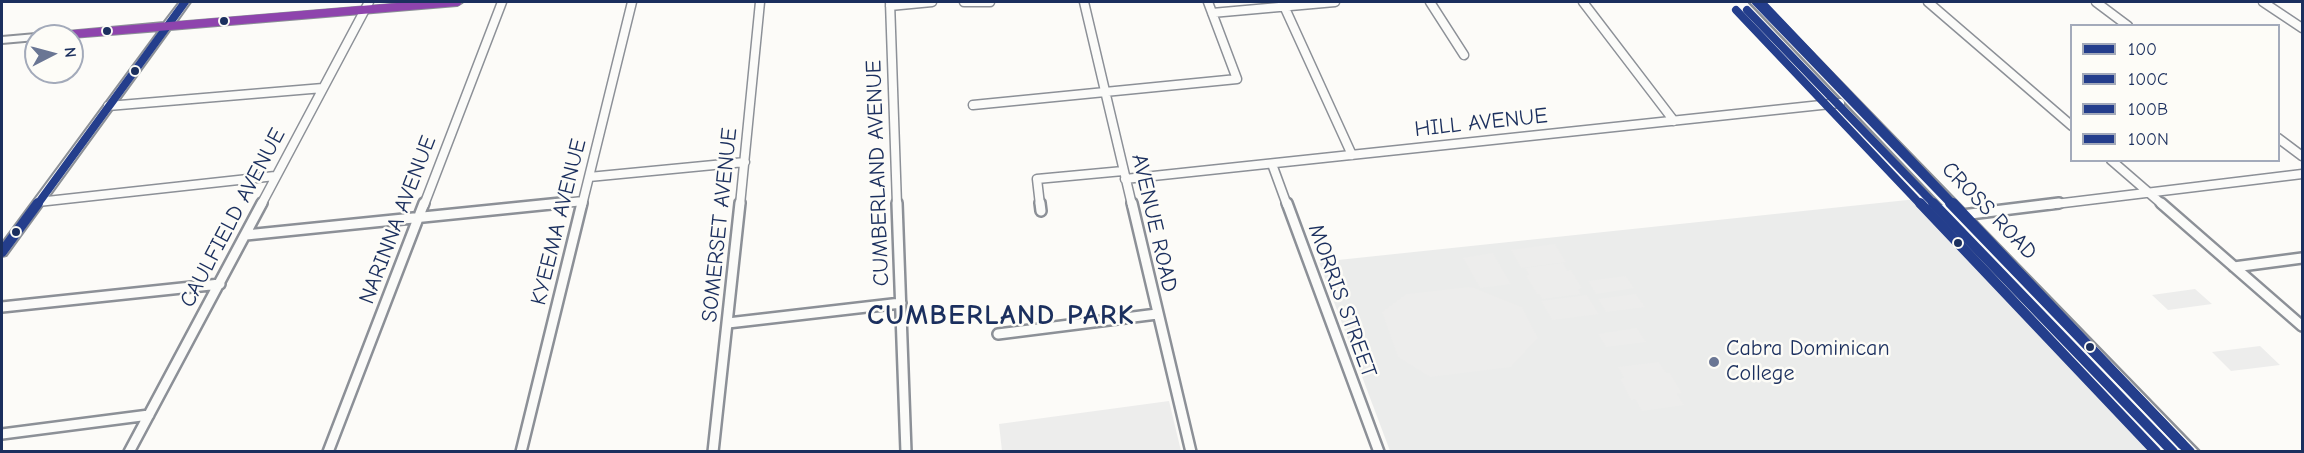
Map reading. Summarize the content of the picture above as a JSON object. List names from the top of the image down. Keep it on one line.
{"streets":{"highway":["CROSS ROAD"],"street":["HILL AVENUE","CUMBERLAND AVENUE","CAULFIELD AVENUE","NARINNA AVENUE","KYEEMA AVENUE","AVENUE ROAD","SOMERSET AVENUE","MORRIS STREET"]},"crossings":[["HILL AVENUE","CROSS ROAD"],["HILL AVENUE","AVENUE ROAD"],["HILL AVENUE","MORRIS STREET"]],"districts":["CUMBERLAND PARK"],"places":["Cabra Dominican College"],"lines":["transit line 100","transit line 100N","transit line 100C","transit line 100B"],"legend":["100","100C","100B","100N"],"north":"right"}
